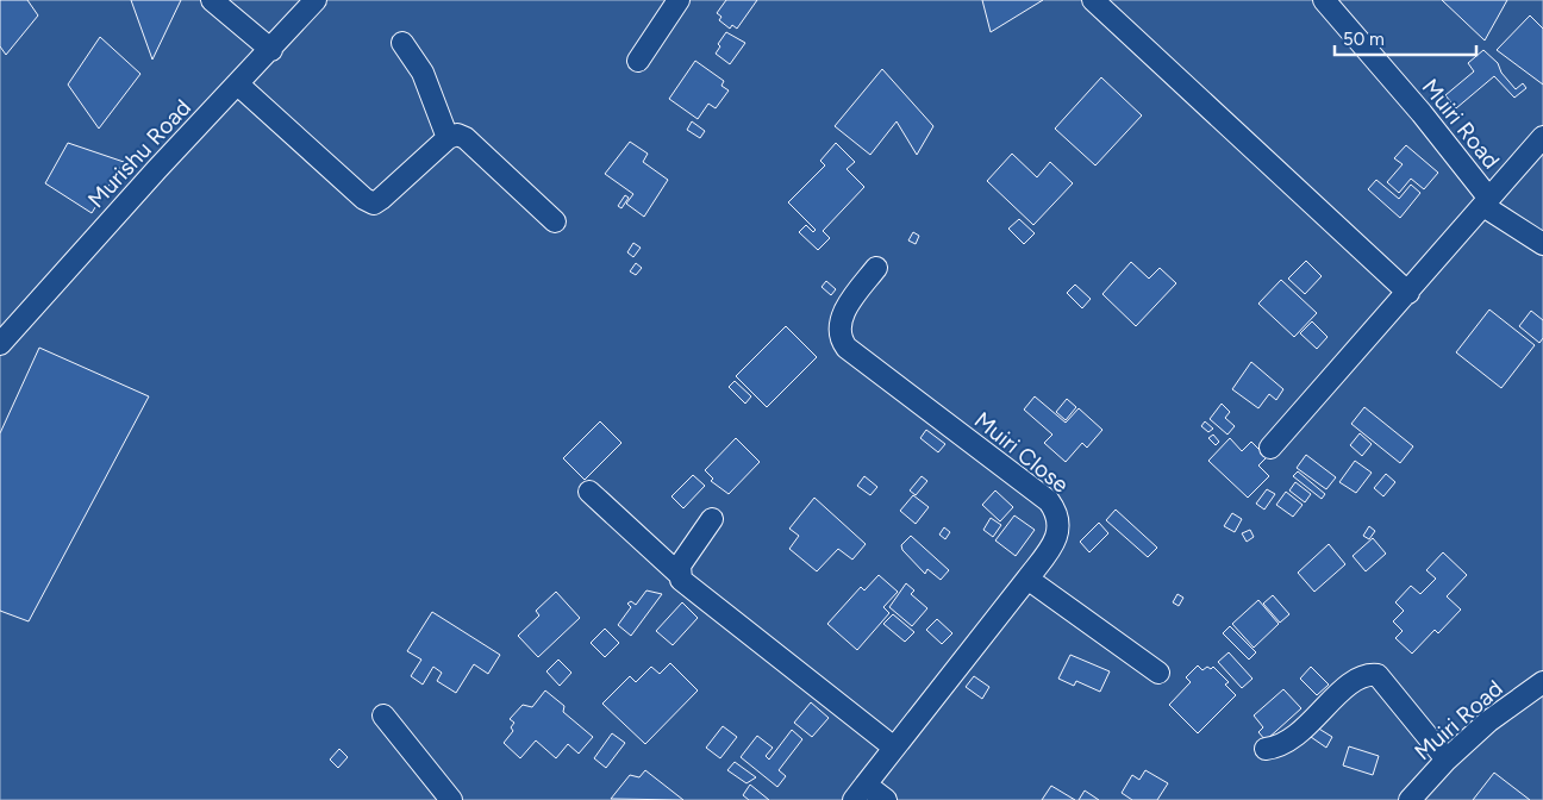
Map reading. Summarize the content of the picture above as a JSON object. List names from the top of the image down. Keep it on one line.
{"streets":{"street":["Muiri Road","Murishu Road","Muiri Close"]},"scale_bar":"50 m"}
